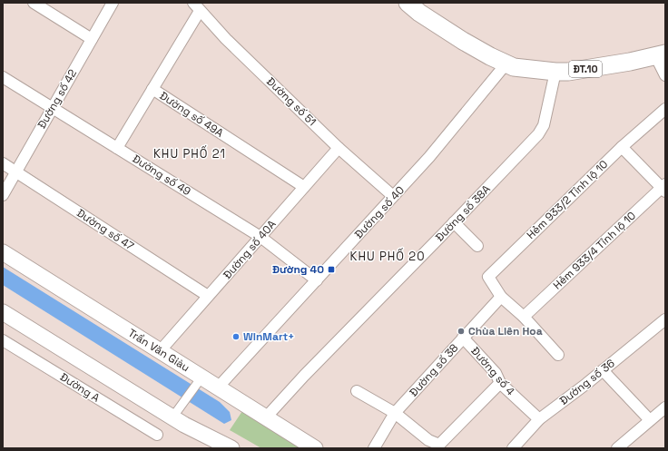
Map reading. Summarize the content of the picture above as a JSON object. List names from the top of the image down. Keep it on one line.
{"streets":{"main road":["ĐT.10","Trần Văn Giàu"],"street":["Đường số 42","Đường số 51","Đường số 49A","Đường số 49","Hẻm 933/2 Tỉnh lộ 10","Đường số 40","Đường số 38A","Đường số 47","Đường số 40A","Hẻm 933/4 Tỉnh lộ 10","Đường số 38","Đường số 4","Đường số 36","Đường A"]},"crossings":[["ĐT.10","Đường số 40"],["ĐT.10","Đường số 38A"],["Đường số 42","Đường số 49"],["Đường số 42","Đường số 47"],["Đường số 51","Đường số 40"],["Đường số 51","Đường số 40A"],["Đường số 49A","Đường số 40A"],["Đường số 49","Đường số 40"],["Đường số 49","Đường số 40A"],["Hẻm 933/2 Tỉnh lộ 10","Đường số 38"],["Đường số 40","Trần Văn Giàu"],["Đường số 38A","Trần Văn Giàu"],["Đường số 47","Đường số 40A"],["Đường số 40A","Trần Văn Giàu"],["Đường số 38","Đường số 4"],["Đường số 4","Đường số 36"]],"districts":["KHU PHỐ 21","KHU PHỐ 20"],"places":{"transit":["Đường 40"],"other":["Chùa Liên Hoa","WinMart+"]}}
